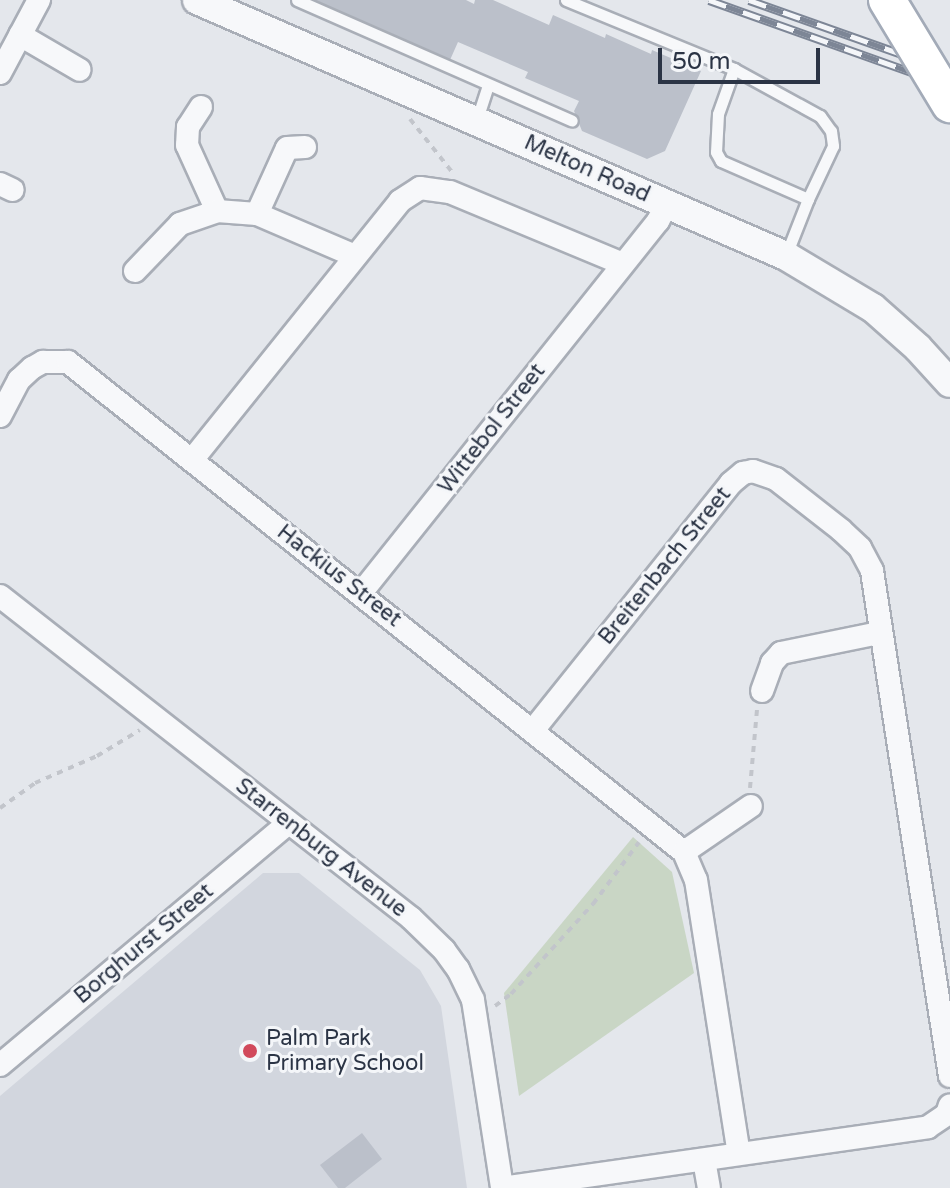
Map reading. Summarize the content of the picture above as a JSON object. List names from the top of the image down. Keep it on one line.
{"streets":{"street":["Melton Road","Wittebol Street","Breitenbach Street","Hackius Street","Starrenburg Avenue","Borghurst Street"]},"crossings":[["Melton Road","Wittebol Street"],["Wittebol Street","Hackius Street"],["Breitenbach Street","Hackius Street"],["Starrenburg Avenue","Borghurst Street"]],"places":["Palm Park Primary School"],"scale_bar":"50 m"}
